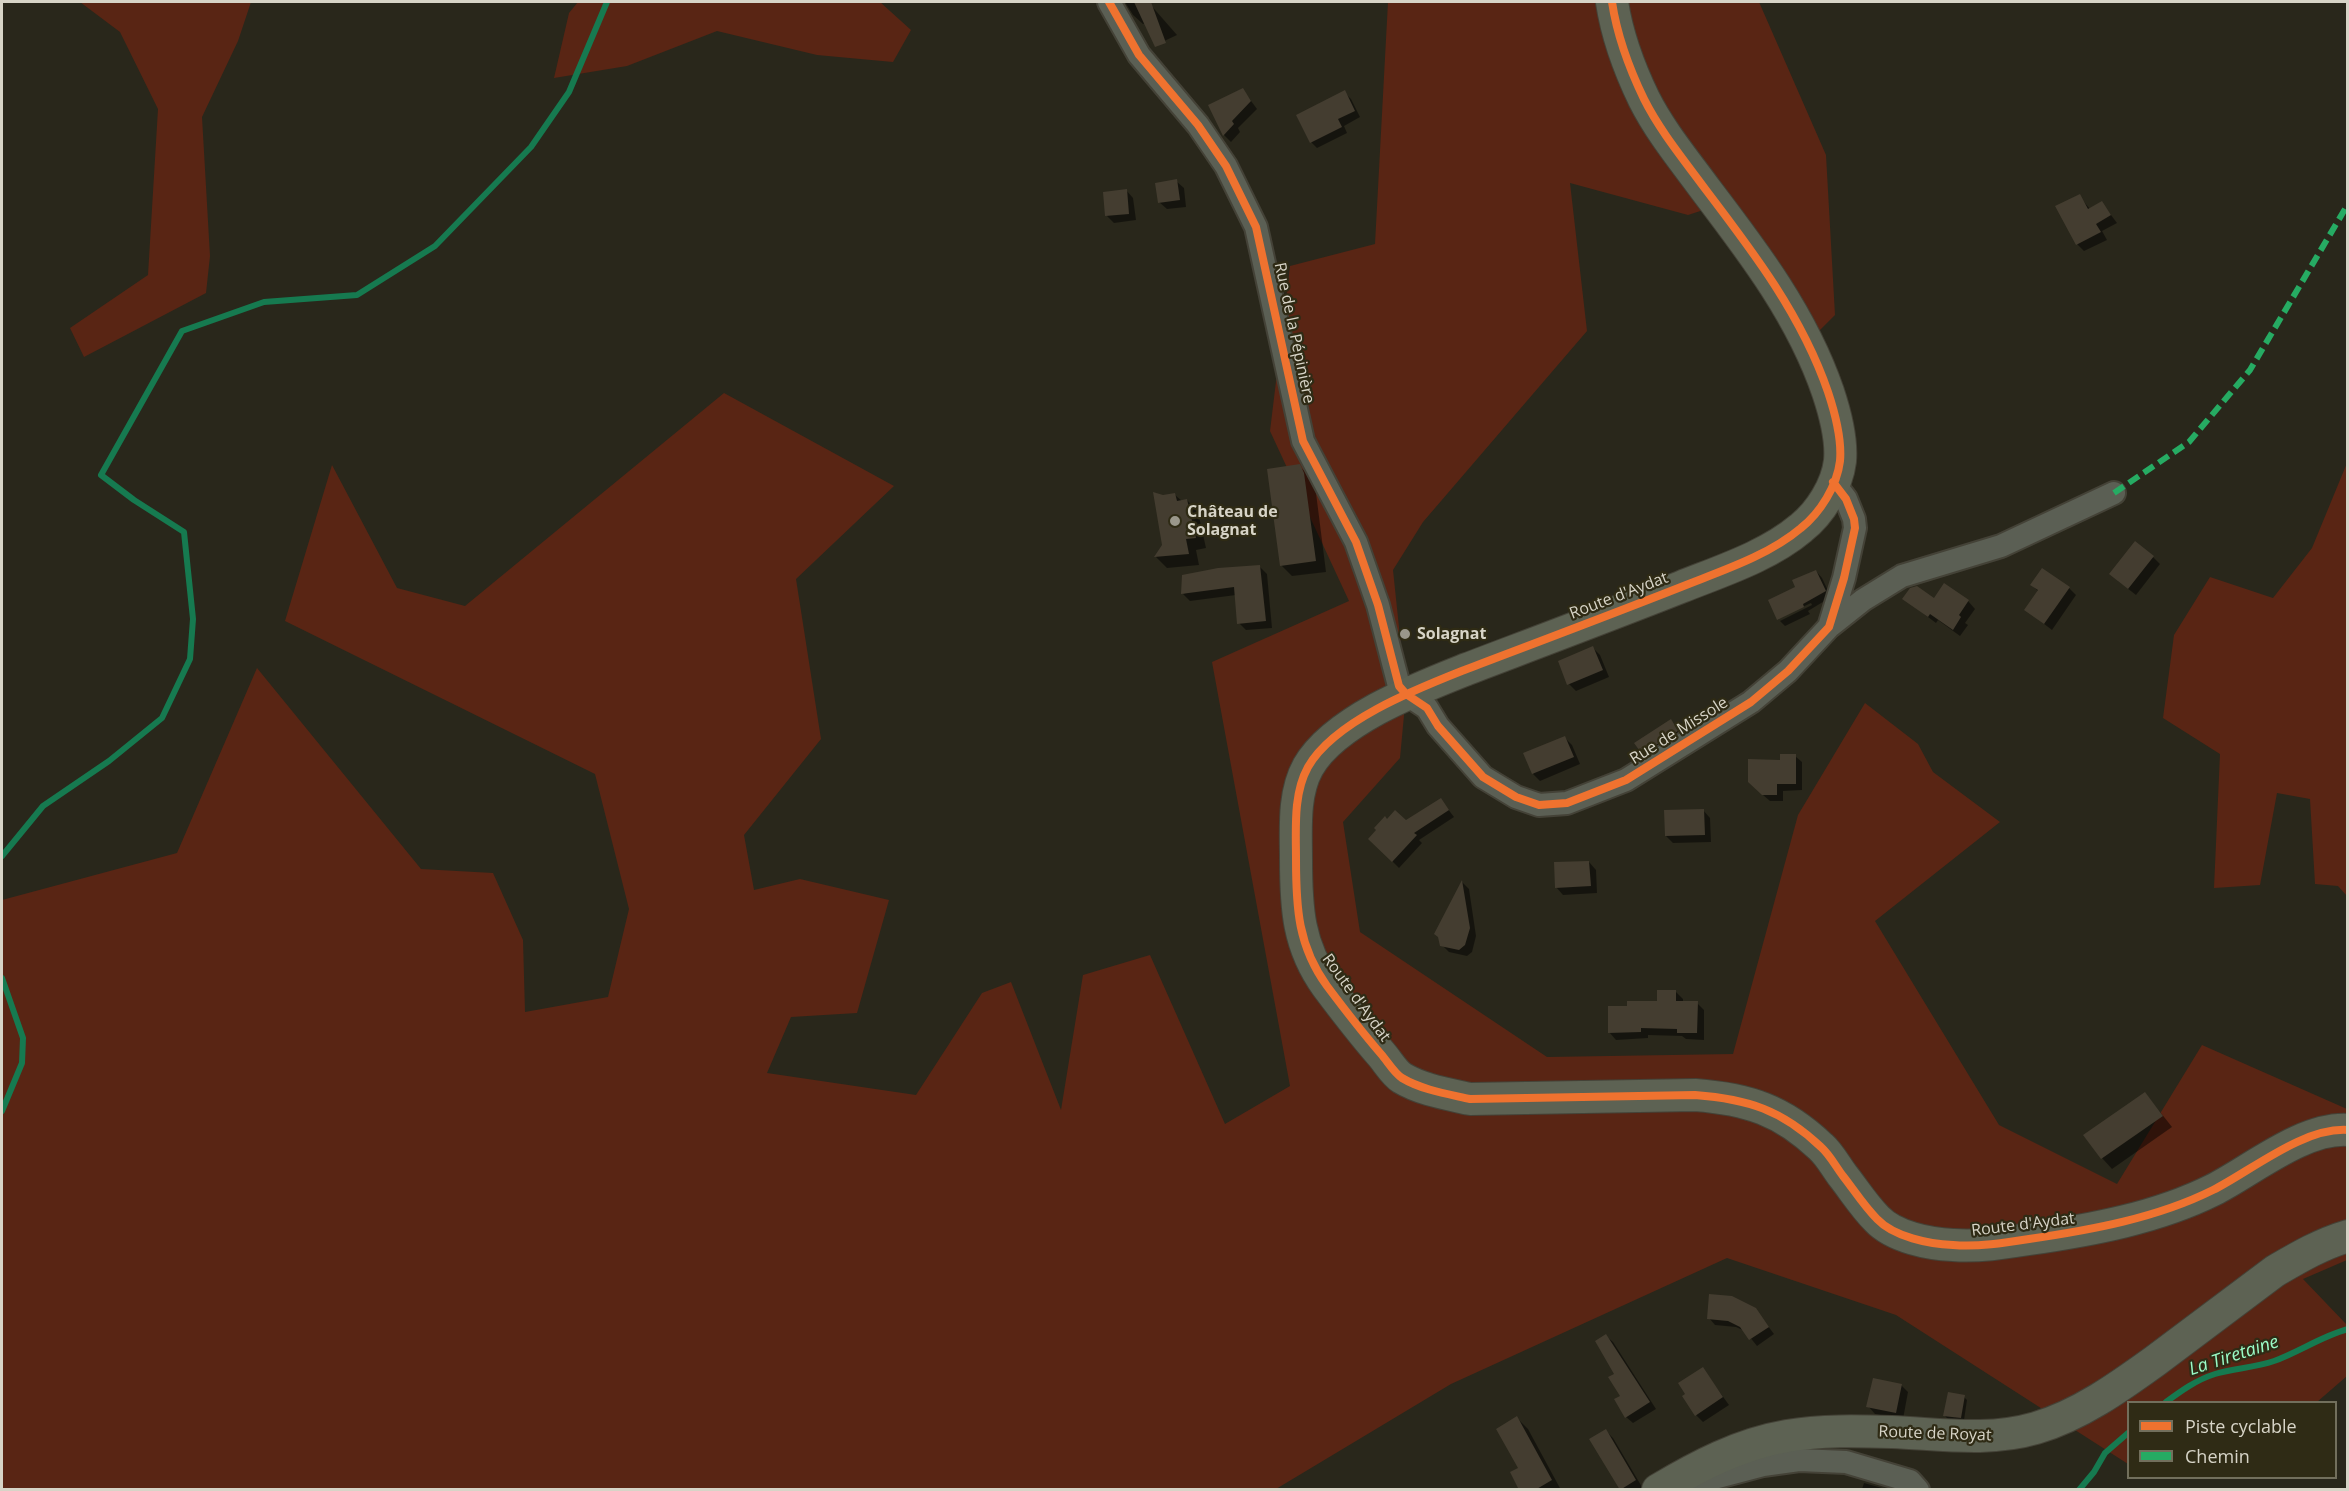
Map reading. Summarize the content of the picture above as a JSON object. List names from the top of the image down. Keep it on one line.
{"streets":{"main road":["Route d'Aydat","Route de Royat"],"street":["Rue de la Pépinière","Rue de Missole"]},"crossings":[["Rue de la Pépinière","Route d'Aydat"],["Rue de la Pépinière","Rue de Missole"],["Route d'Aydat","Rue de Missole"]],"water":["La Tiretaine"],"places":["Château de Solagnat","Solagnat"],"legend":["Piste cyclable","Chemin"]}
